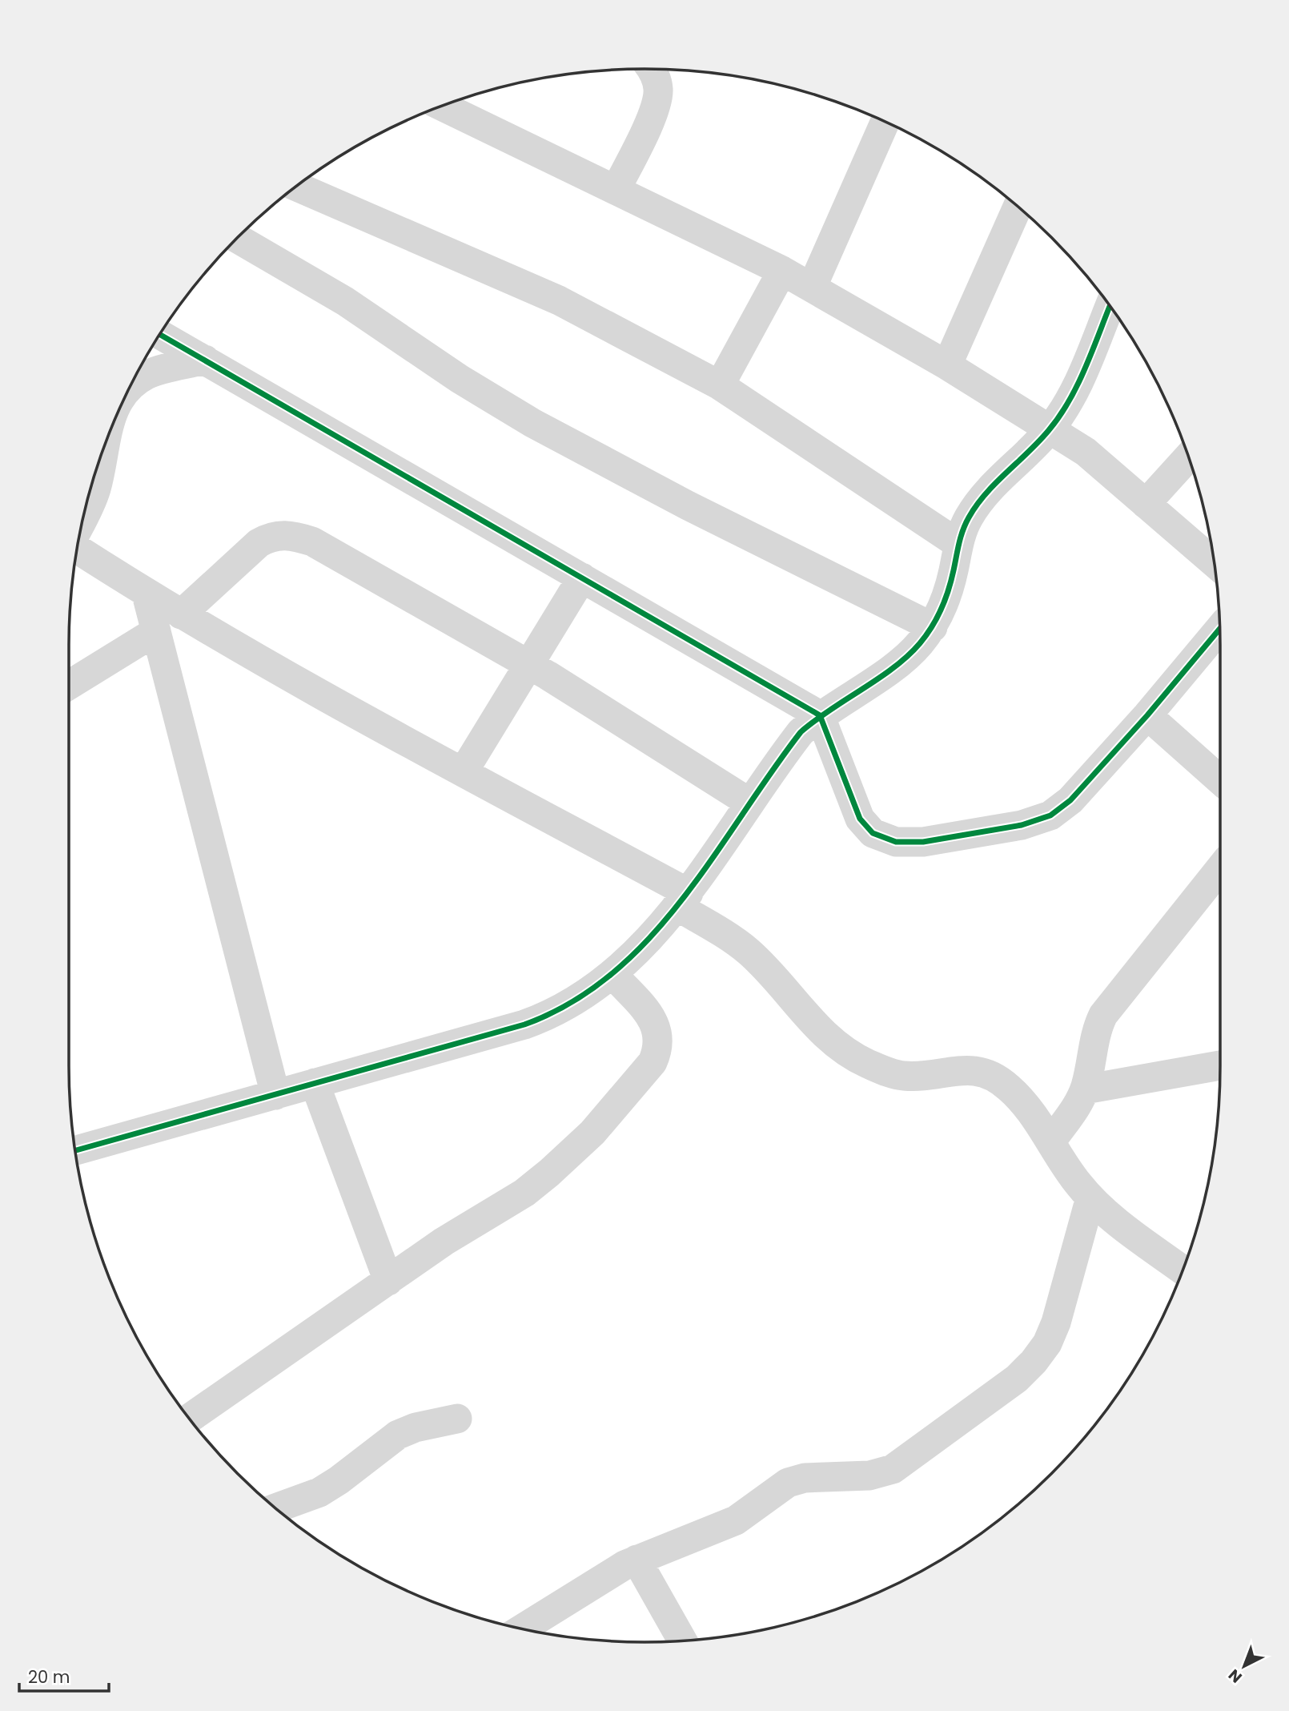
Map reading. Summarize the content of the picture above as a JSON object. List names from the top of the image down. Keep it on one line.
{"scale_bar":"20 m","north":"bottom left"}
